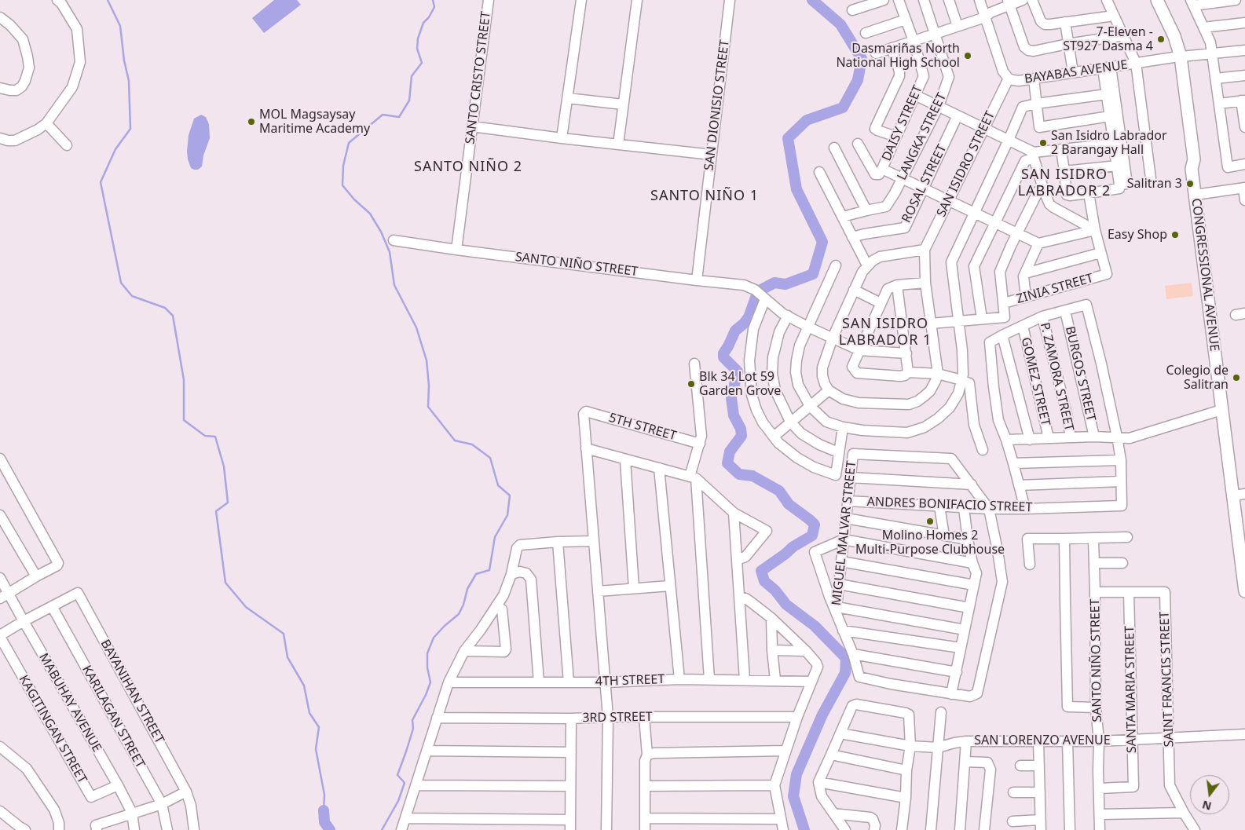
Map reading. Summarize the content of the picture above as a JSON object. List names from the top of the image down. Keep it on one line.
{"streets":{"main road":["CONGRESSIONAL AVENUE"],"street":["BAYABAS AVENUE","SANTO CRISTO STREET","SAN DIONISIO STREET","DAISY STREET","LANGKA STREET","SAN ISIDRO STREET","ROSAL STREET","SANTO NIÑO STREET","ZINIA STREET","BURGOS STREET","P. ZAMORA STREET","GOMEZ STREET","5TH STREET","ANDRES BONIFACIO STREET","MIGUEL MALVAR STREET","SAINT FRANCIS STREET","4TH STREET","SANTA MARIA STREET","BAYANIHAN STREET","MABUHAY AVENUE","KARILAGAN STREET","3RD STREET","KAGITINGAN STREET","SAN LORENZO AVENUE"]},"crossings":[["BAYABAS AVENUE","SAN ISIDRO STREET"],["BAYABAS AVENUE","CONGRESSIONAL AVENUE"],["SANTO CRISTO STREET","SANTO NIÑO STREET"],["SAN DIONISIO STREET","SANTO NIÑO STREET"],["SANTO NIÑO STREET","SAINT FRANCIS STREET"],["SANTO NIÑO STREET","SANTA MARIA STREET"],["SANTO NIÑO STREET","SAN LORENZO AVENUE"],["ANDRES BONIFACIO STREET","MIGUEL MALVAR STREET"],["SAINT FRANCIS STREET","SANTA MARIA STREET"],["SAINT FRANCIS STREET","SAN LORENZO AVENUE"],["SANTA MARIA STREET","SAN LORENZO AVENUE"],["BAYANIHAN STREET","KARILAGAN STREET"],["MABUHAY AVENUE","KAGITINGAN STREET"]],"districts":["SANTO NIÑO 2","SAN ISIDRO LABRADOR 2","SANTO NIÑO 1","SAN ISIDRO LABRADOR 1"],"places":["7-Eleven - ST927 Dasma 4","Dasmariñas North National High School","MOL Magsaysay Maritime Academy","San Isidro Labrador 2 Barangay Hall","Salitran 3","Easy Shop","Colegio de Salitran","Blk 34 Lot 59 Garden Grove","Molino Homes 2 Multi-Purpose Clubhouse"],"north":"bottom"}
